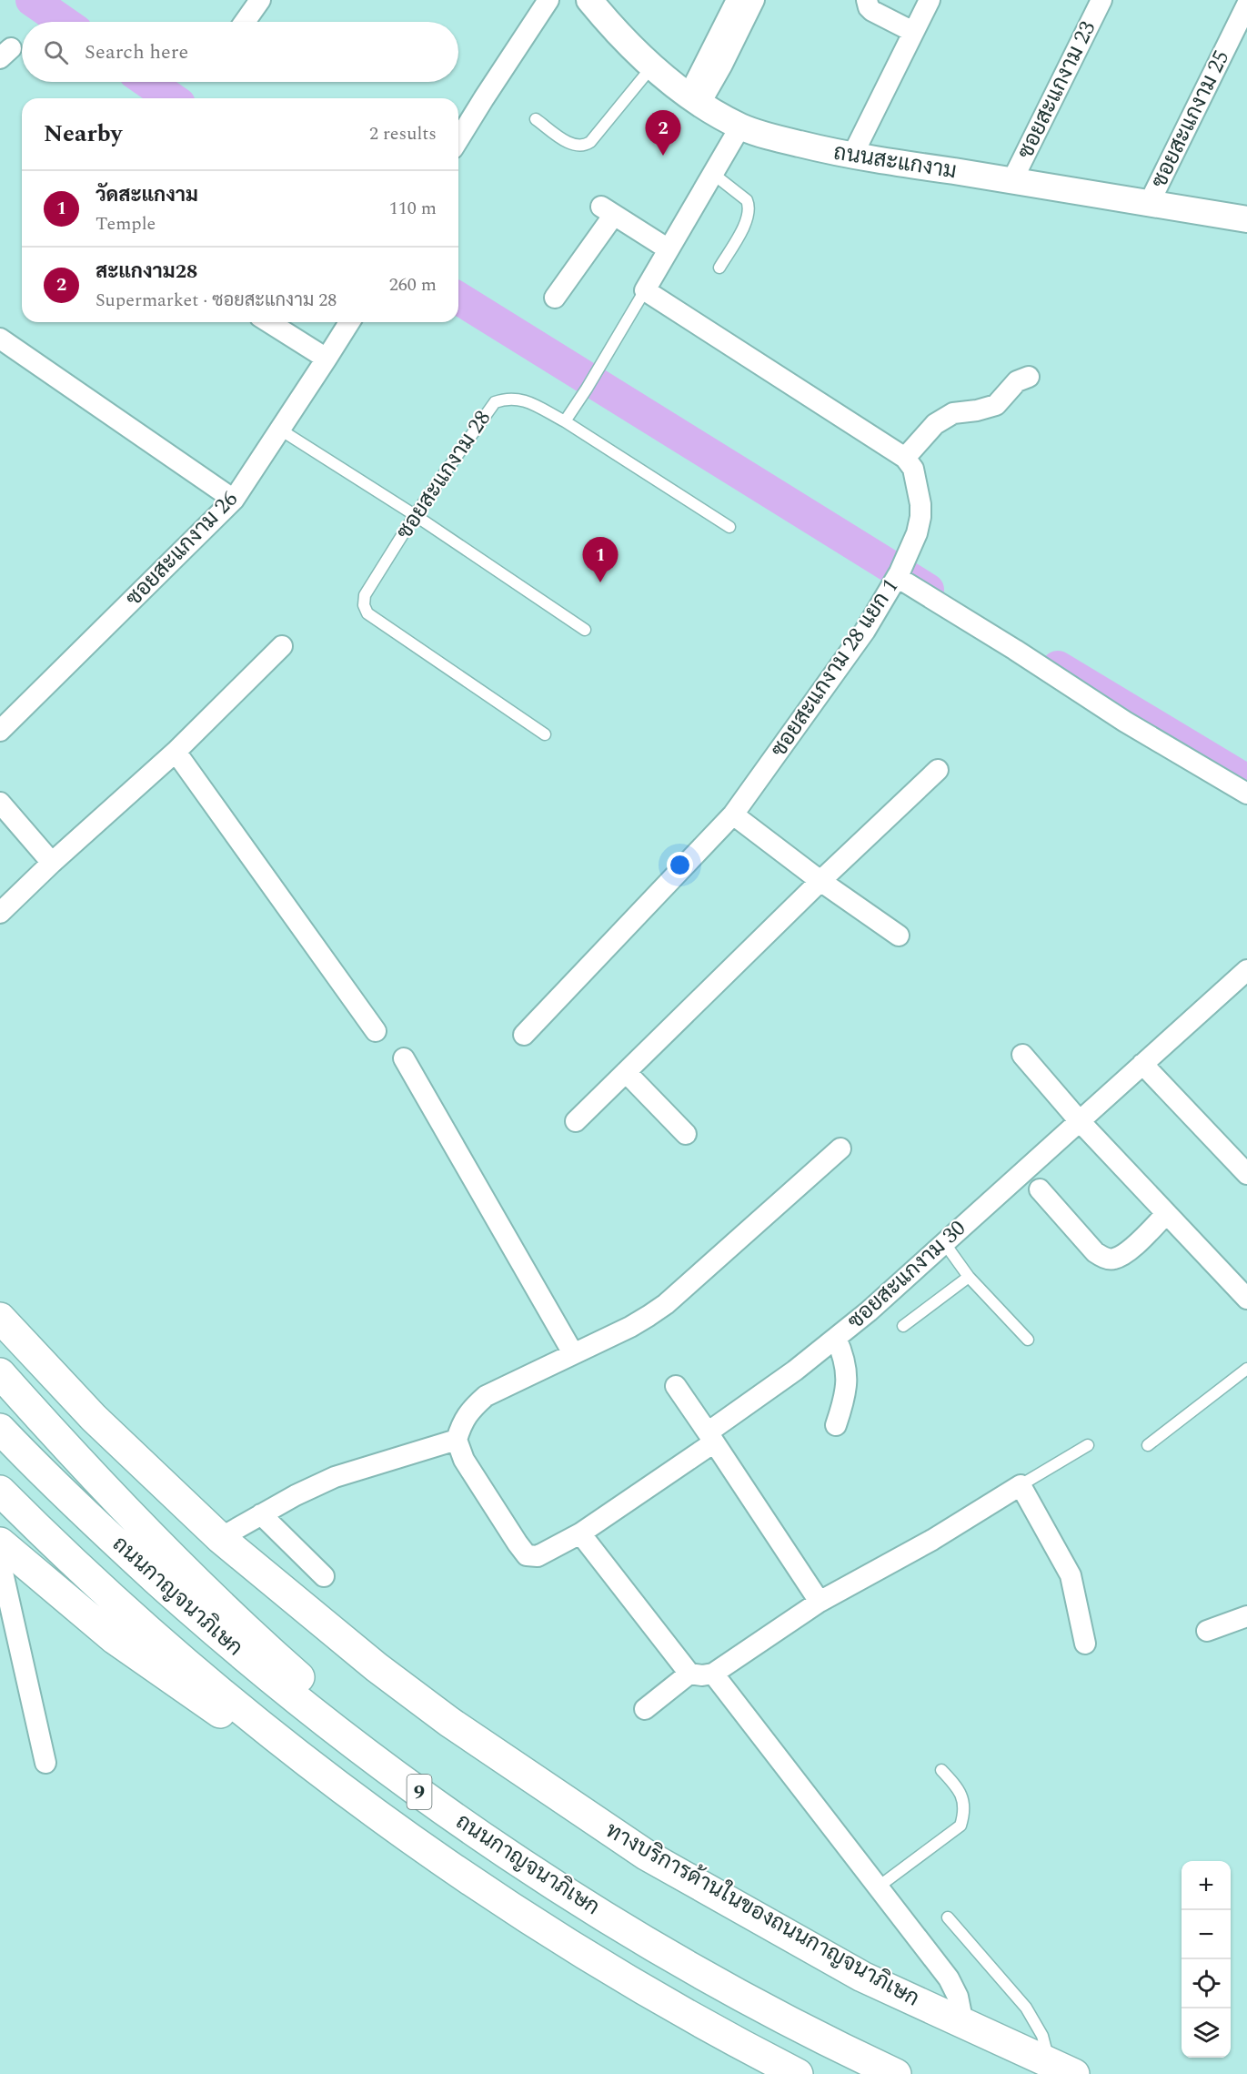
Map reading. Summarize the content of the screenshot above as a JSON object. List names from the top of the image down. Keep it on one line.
{"streets":{"main road":["ถนนกาญจนาภิเษก","9","ทางบริการด้านในของถนนกาญจนาภิเษก"],"street":["ซอยสะแกงาม 23","ซอยสะแกงาม 25","ถนนสะแกงาม","ซอยสะแกงาม 26","ซอยสะแกงาม 28 แยก 1","ซอยสะแกงาม 30"],"lane":["ซอยสะแกงาม 28"]},"crossings":[["ซอยสะแกงาม 23","ถนนสะแกงาม"],["ซอยสะแกงาม 25","ถนนสะแกงาม"]],"page":{"search":"Search here","heading":["Nearby","2 results"],"pins":["2","1"],"list":[{"mark":"1","name":"วัดสะแกงาม","note":"Temple","value":"110 m"},{"mark":"2","name":"สะแกงาม28","note":"Supermarket · ซอยสะแกงาม 28","value":"260 m"}],"map_buttons":["+","−"]}}
